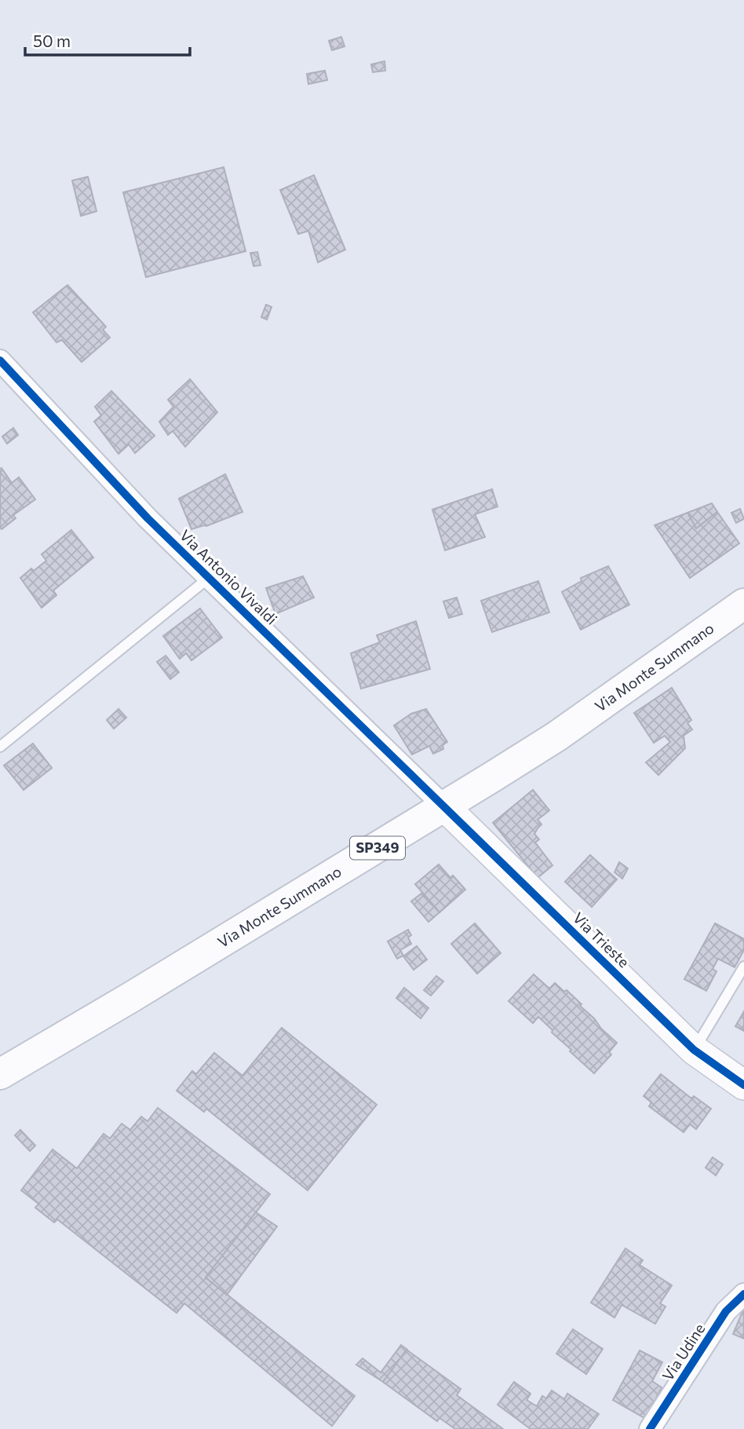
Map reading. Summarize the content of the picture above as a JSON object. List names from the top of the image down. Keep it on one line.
{"streets":{"main road":["Via Monte Summano","SP349"],"street":["Via Antonio Vivaldi","Via Trieste","Via Udine"]},"crossings":[["Via Antonio Vivaldi","Via Monte Summano"],["Via Antonio Vivaldi","Via Trieste"],["Via Monte Summano","Via Trieste"]],"scale_bar":"50 m"}
